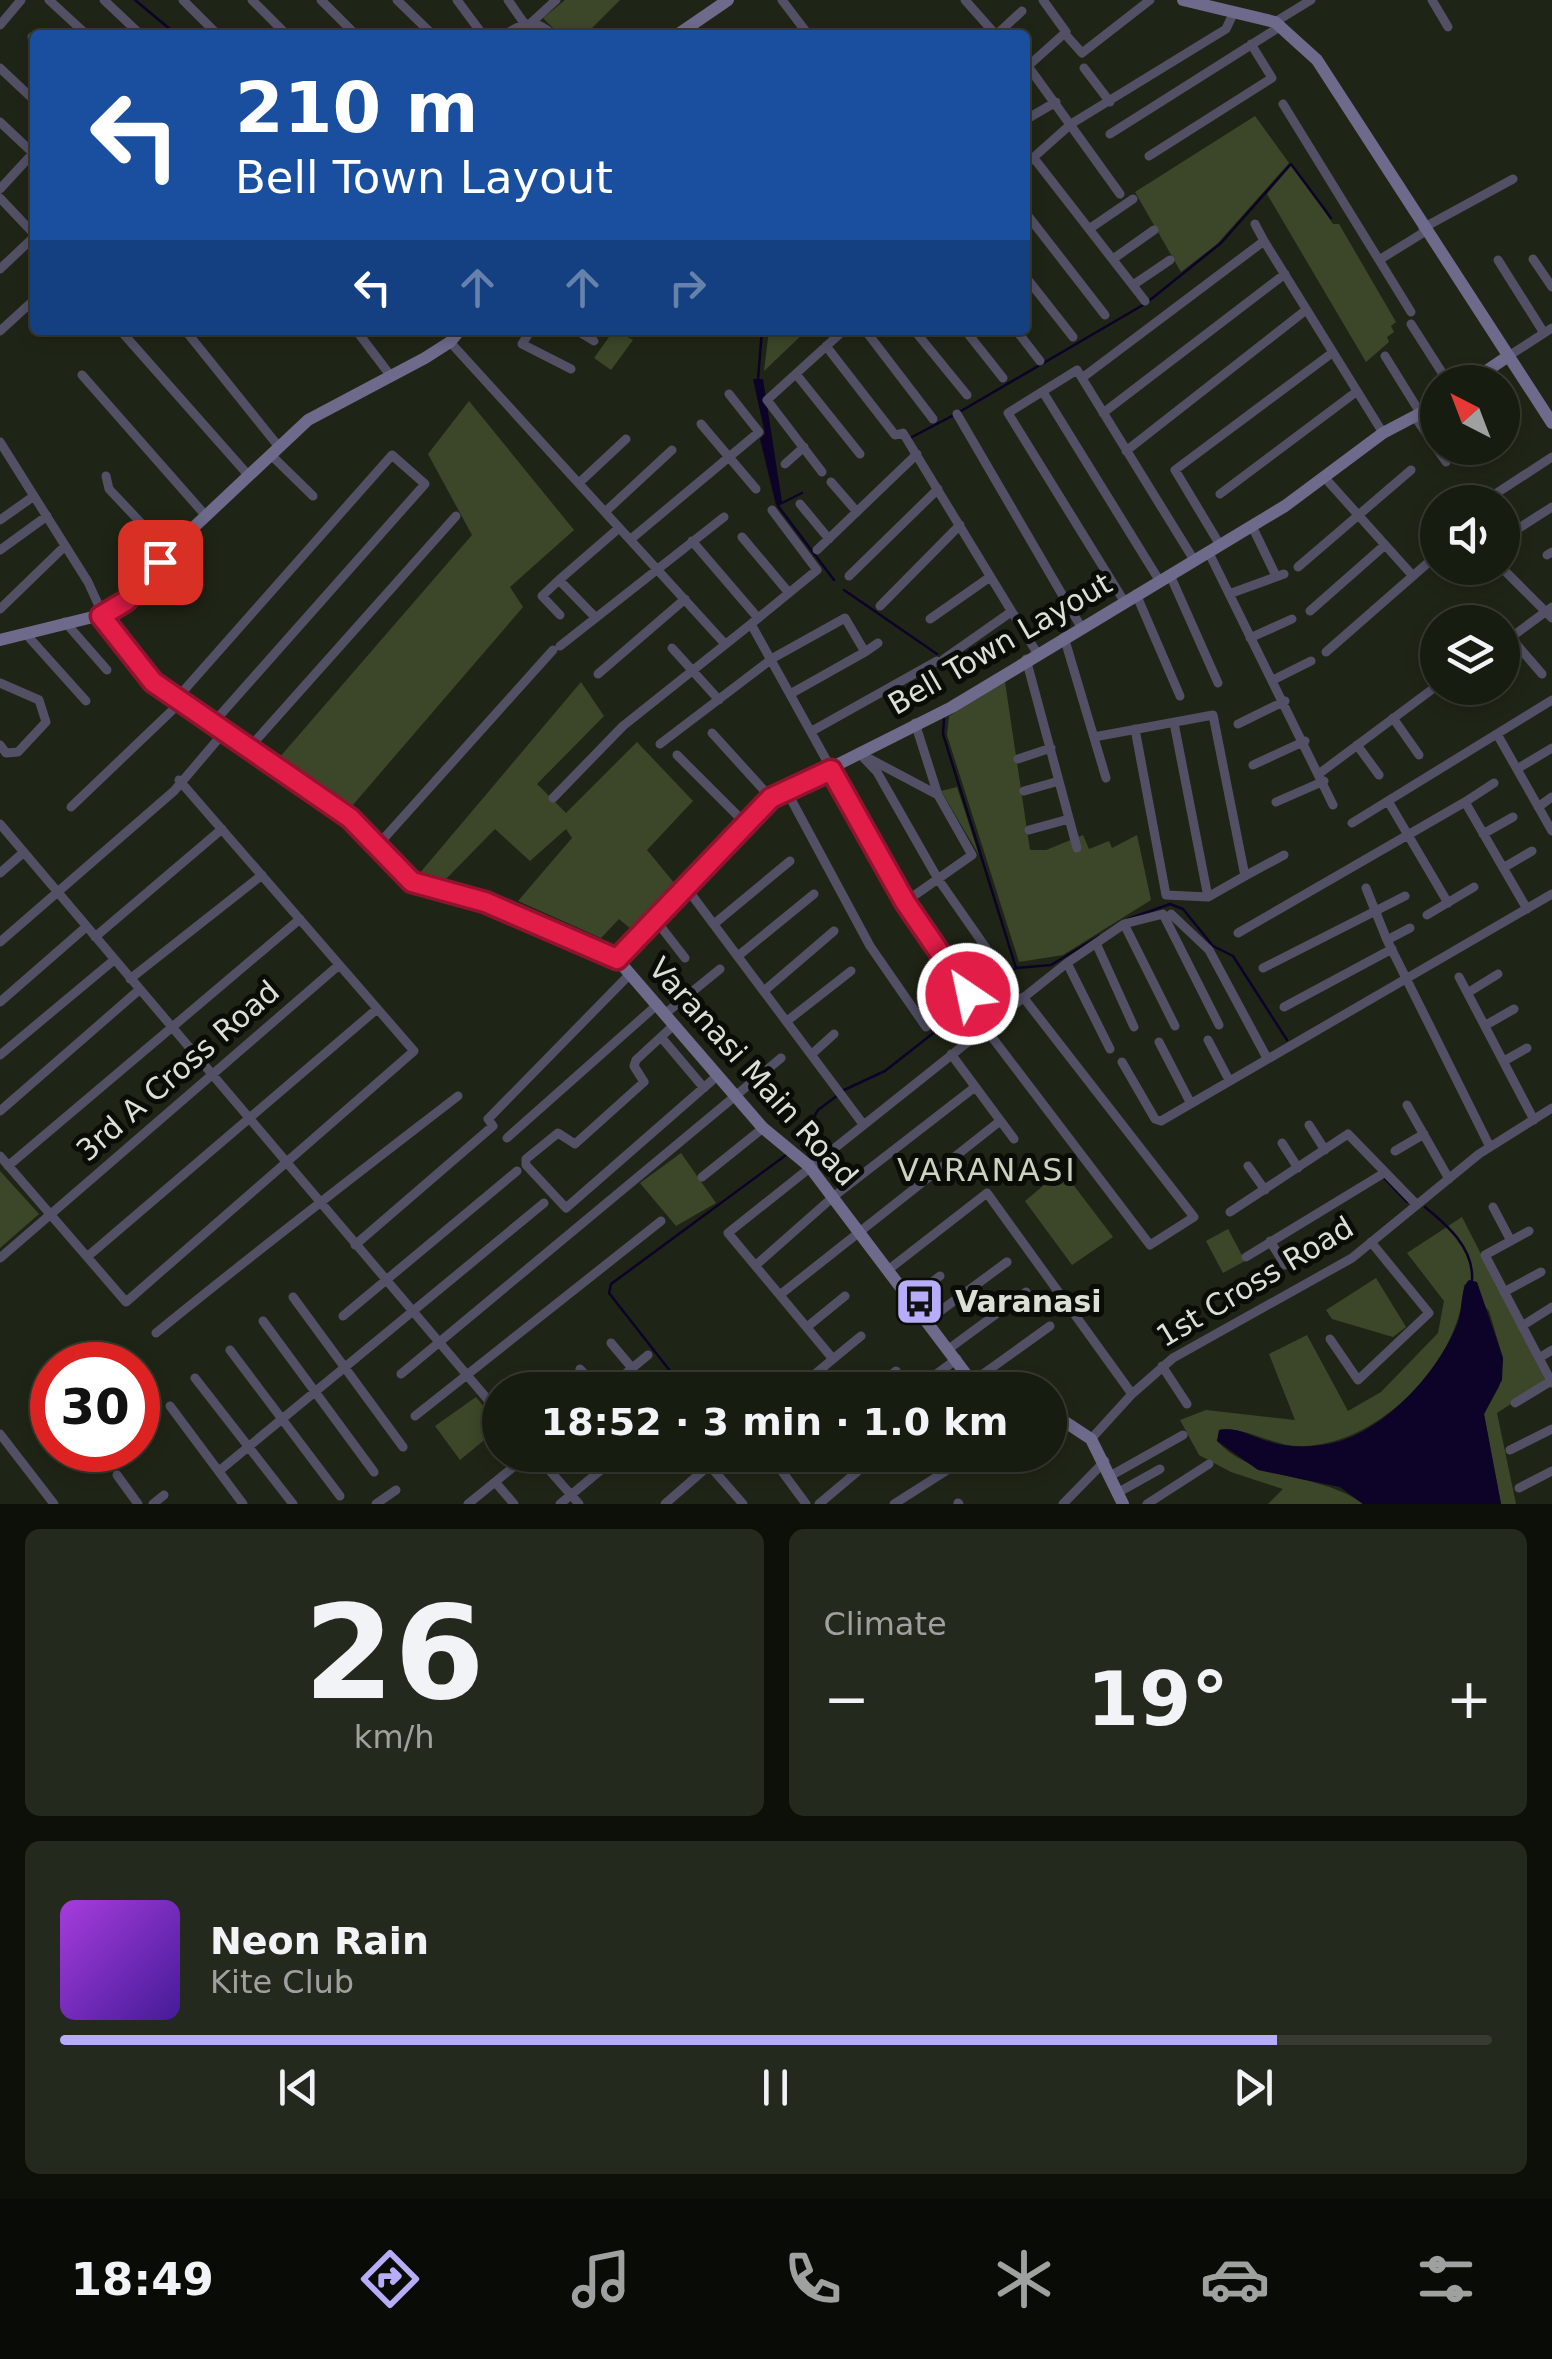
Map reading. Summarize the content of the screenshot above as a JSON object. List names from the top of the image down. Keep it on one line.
{"streets":{"street":["Bell Town Layout","3rd A Cross Road","Varanasi Main Road","1st Cross Road"]},"crossings":[["Bell Town Layout","Varanasi Main Road"]],"districts":["VARANASI"],"places":{"bus stop":["Varanasi"]},"north":"top left","page":{"turn":["210 m","Bell Town Layout"],"limit":"30","trip":"18:52 · 3 min · 1.0 km","tile":[["26","km/h"],"Climate"],"heat":["−","19°","+"],"song":["Neon Rain","Kite Club"],"tabs":"18:49"}}
